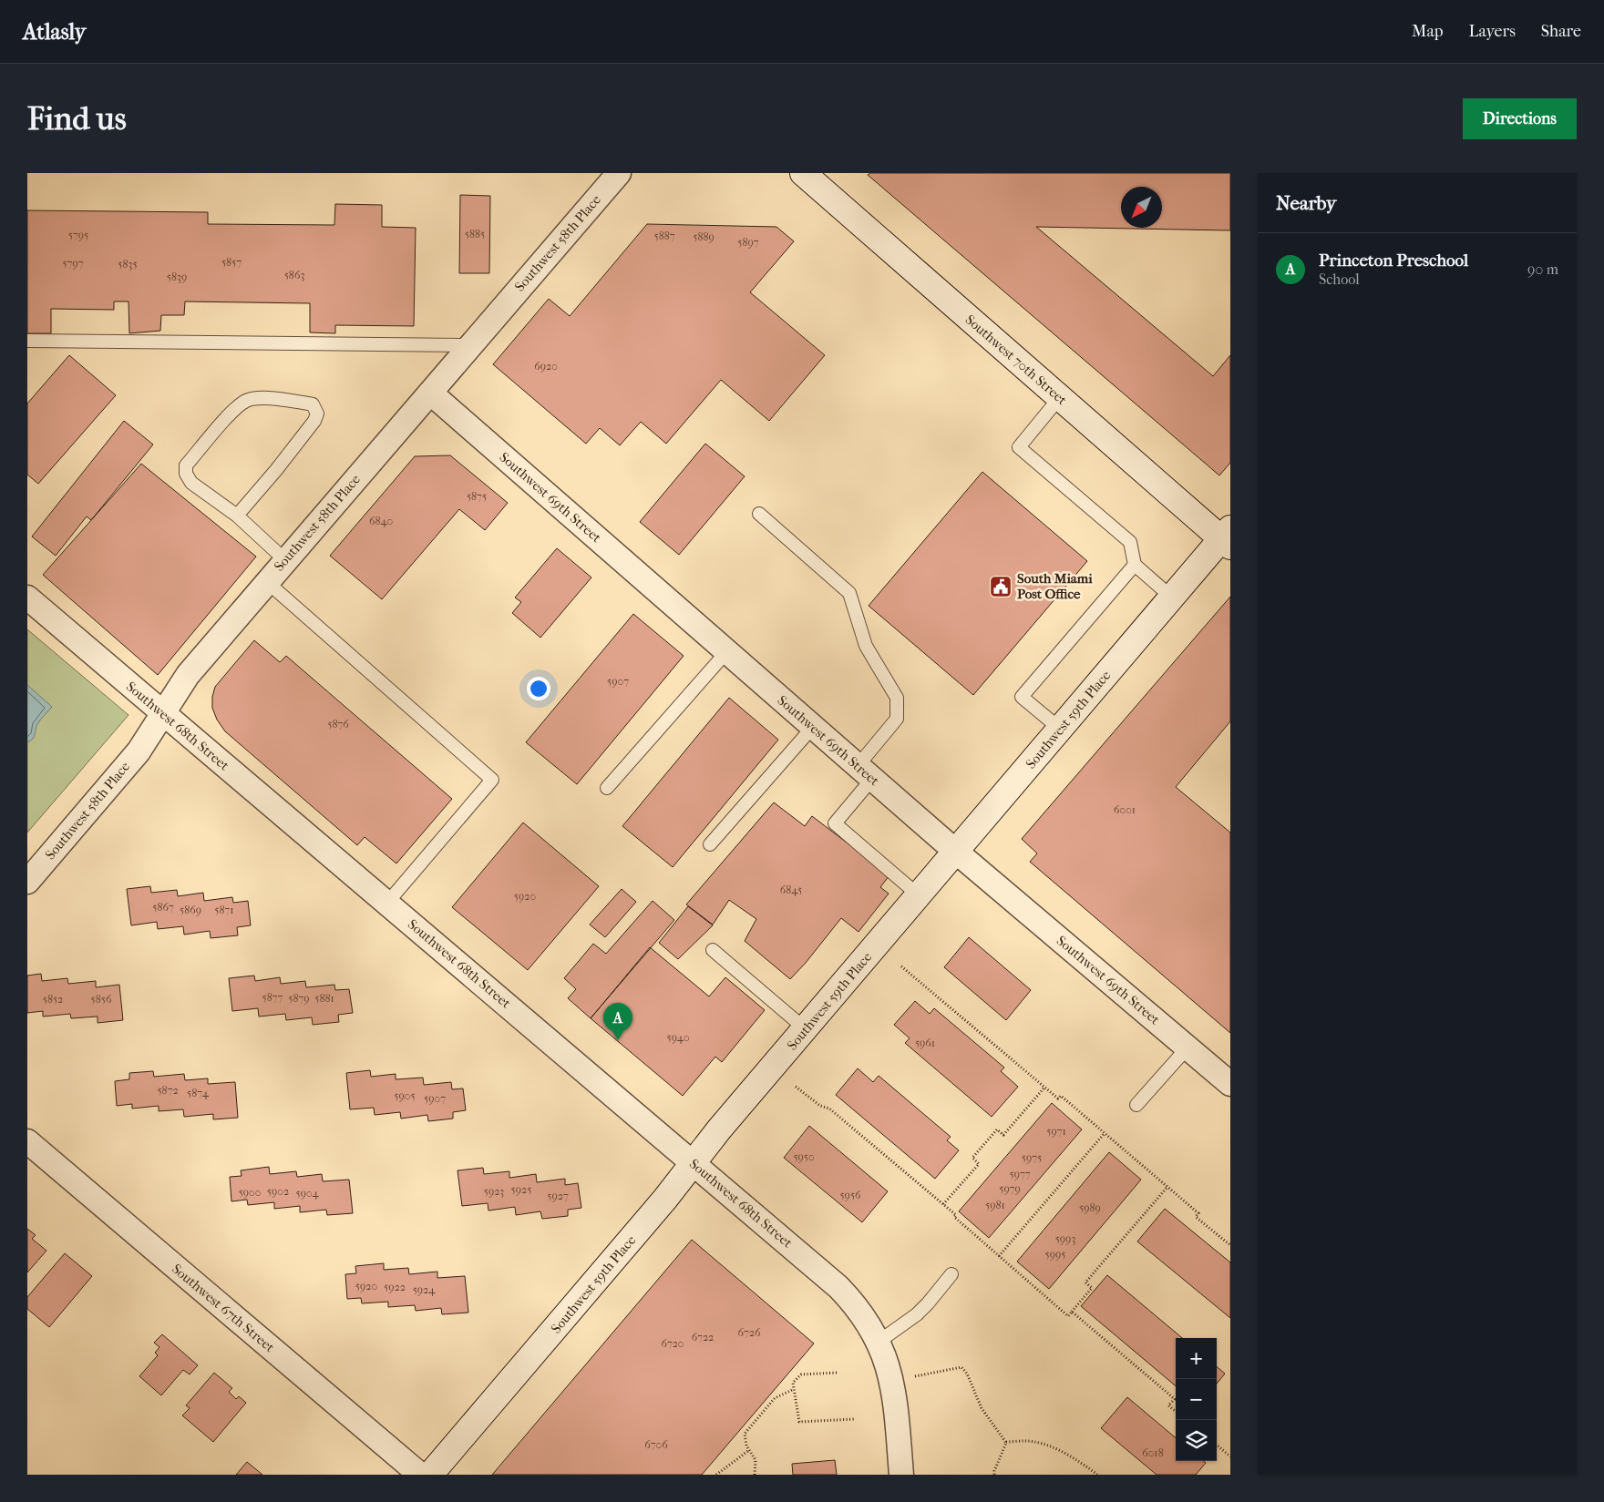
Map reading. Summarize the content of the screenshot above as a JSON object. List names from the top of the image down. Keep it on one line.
{"streets":{"street":["Southwest 58th Place","Southwest 70th Street","Southwest 69th Street","Southwest 59th Place","Southwest 68th Street","Southwest 67th Street"]},"crossings":[["Southwest 58th Place","Southwest 69th Street"],["Southwest 58th Place","Southwest 68th Street"],["Southwest 70th Street","Southwest 59th Place"],["Southwest 69th Street","Southwest 59th Place"],["Southwest 59th Place","Southwest 68th Street"]],"places":{"public building":["South Miami Post Office"]},"house_numbers":["5885","5795","5887","5889","5897","5857","5797","5835","5863","5839","6920","5875","6840","5907","5876","6001","6845","5920","5867","5869","5871","5877","5879","5881","5852","5856","5940","5961","5872","5874","5905","5907","5971","5950","5975","5977","5979","5925","5902","5923","5900","5904","5956","5927","5981","5989","5993","5995","5920","5922","5924","6726","6722","6720","6706","6018"],"north":"bottom left","page":{"header":"Atlasly","nav":["Map","Layers","Share"],"buttons":"Directions","title":"Find us","heading":"Nearby","list":[{"mark":"A","name":"Princeton Preschool","note":"School","value":"90 m"}],"pins":"A","map_buttons":["+","−"]}}
